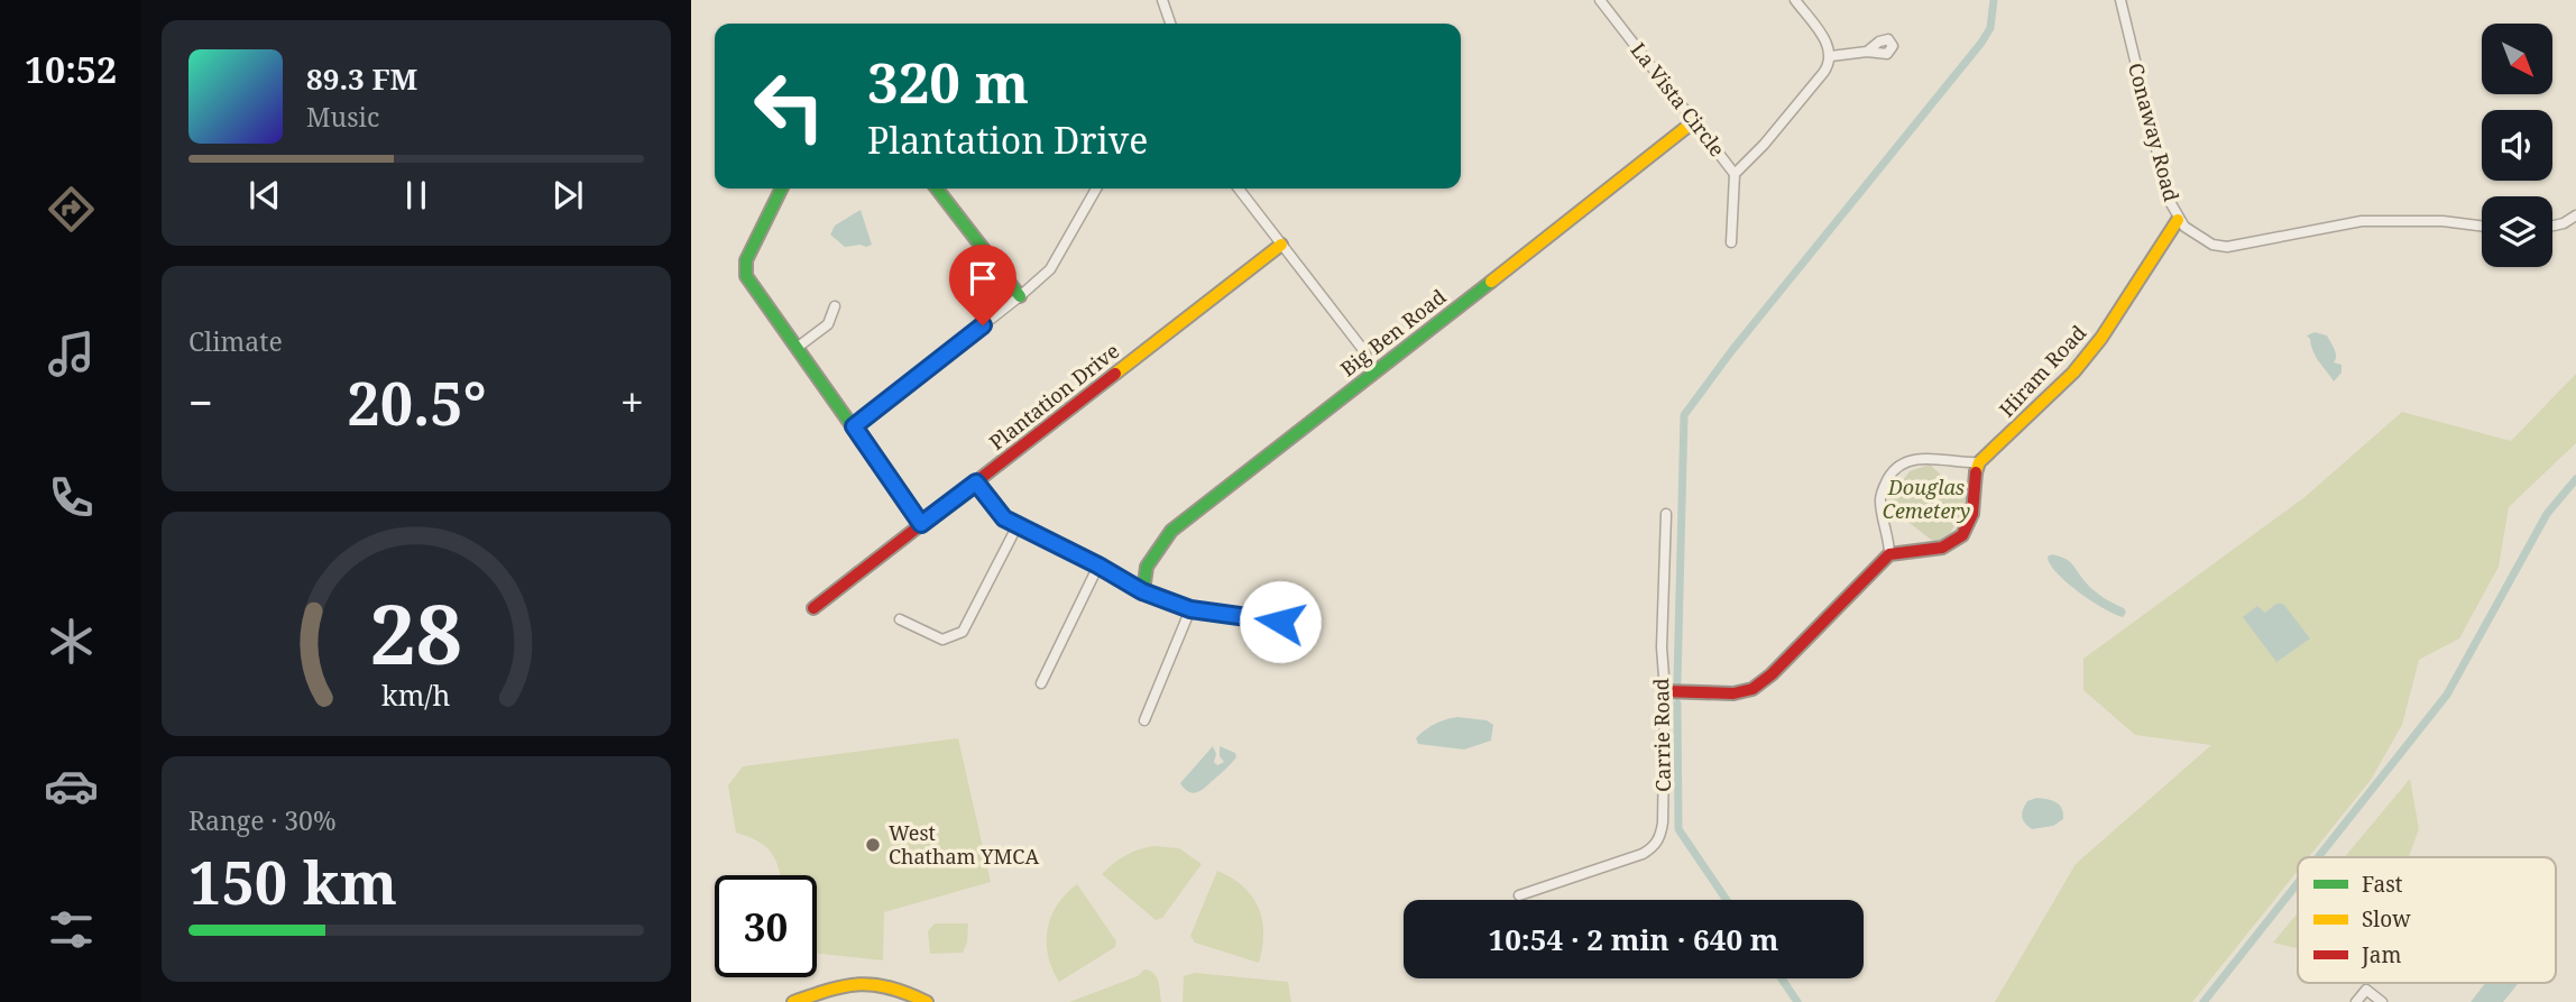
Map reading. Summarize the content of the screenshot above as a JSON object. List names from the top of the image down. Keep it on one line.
{"streets":{"street":["La Vista Circle","Conaway Road","Big Ben Road","Hiram Road","Plantation Drive","Carrie Road"]},"crossings":[["La Vista Circle","Big Ben Road"],["Conaway Road","Hiram Road"]],"parks":["Douglas Cemetery"],"places":["West Chatham YMCA"],"legend":["Fast","Slow","Jam"],"north":"bottom right","page":{"tabs":"10:52","turn":["320 m","Plantation Drive"],"song":["89.3 FM","Music"],"tile":["Climate",["Range · 30%","150 km"]],"heat":["−","20.5°","+"],"limit":"30","trip":"10:54 · 2 min · 640 m","gauge":["28","km/h"]}}
